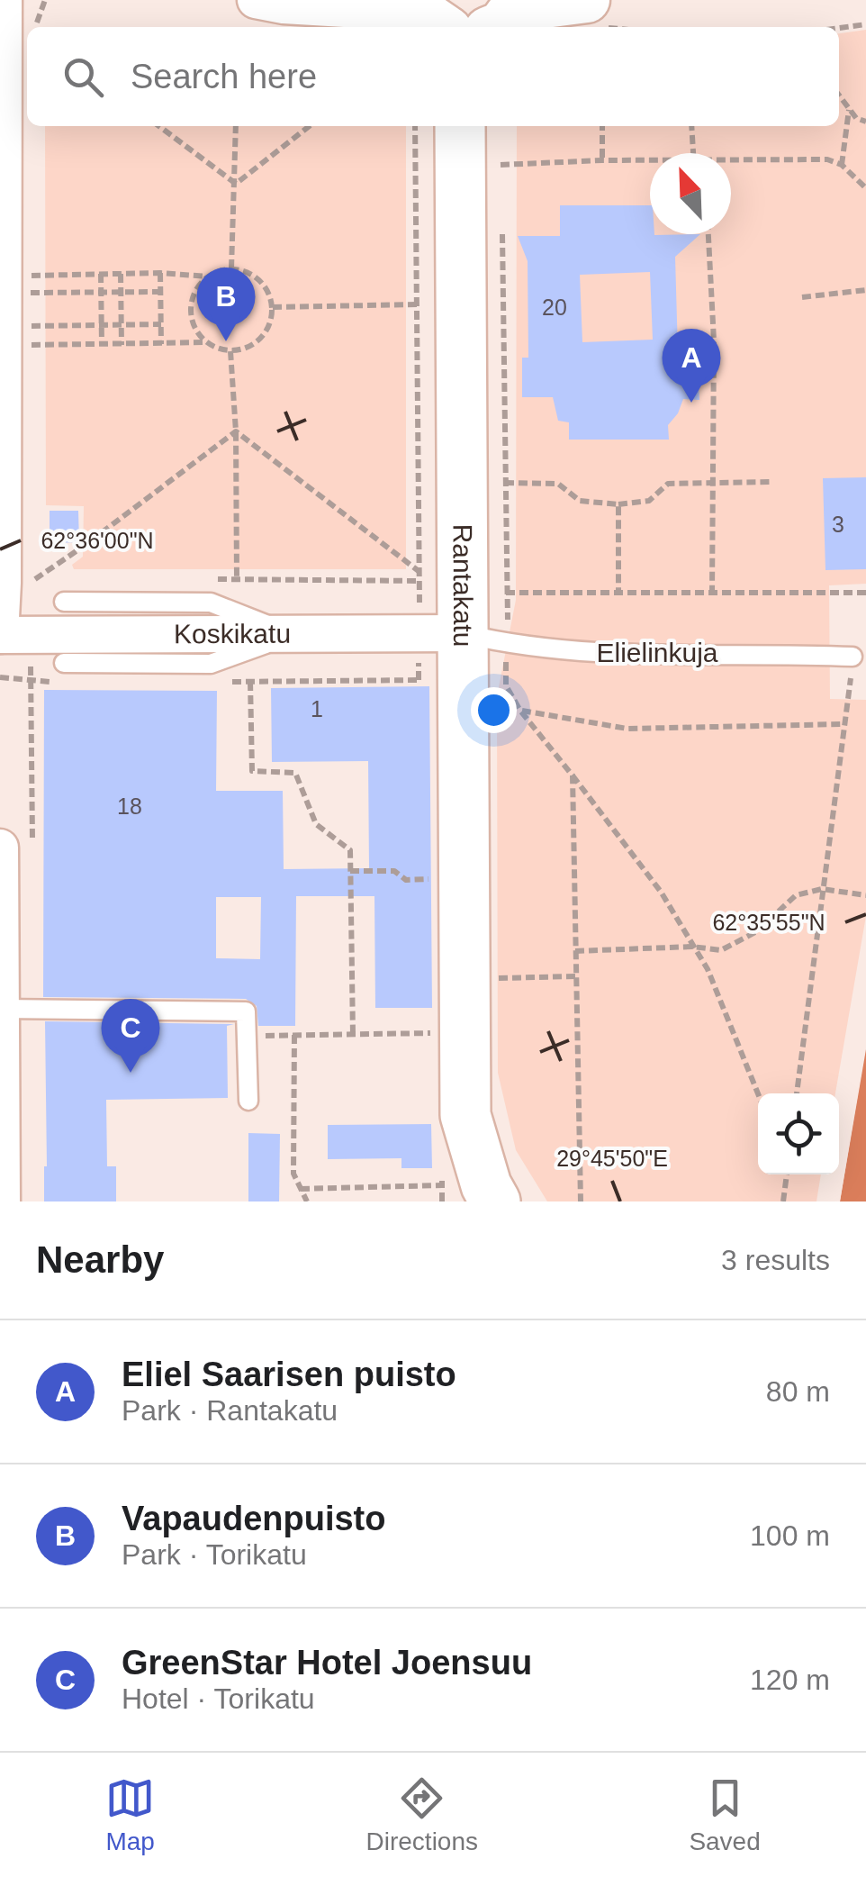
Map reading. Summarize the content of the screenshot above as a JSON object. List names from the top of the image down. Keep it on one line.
{"streets":{"main road":["Rantakatu"],"street":["Koskikatu"],"lane":["Elielinkuja"]},"crossings":[["Rantakatu","Koskikatu"],["Rantakatu","Elielinkuja"],["Koskikatu","Elielinkuja"]],"house_numbers":["20","3","1","18"],"north":"top left","page":{"search":"Search here","pins":["B","A","C"],"heading":["Nearby","3 results"],"list":[{"mark":"A","name":"Eliel Saarisen puisto","note":"Park · Rantakatu","value":"80 m"},{"mark":"B","name":"Vapaudenpuisto","note":"Park · Torikatu","value":"100 m"},{"mark":"C","name":"GreenStar Hotel Joensuu","note":"Hotel · Torikatu","value":"120 m"}],"nav":["Map","Directions","Saved"]},"coordinates":["62°36'00\"N","62°35'55\"N","29°45'50\"E"]}
